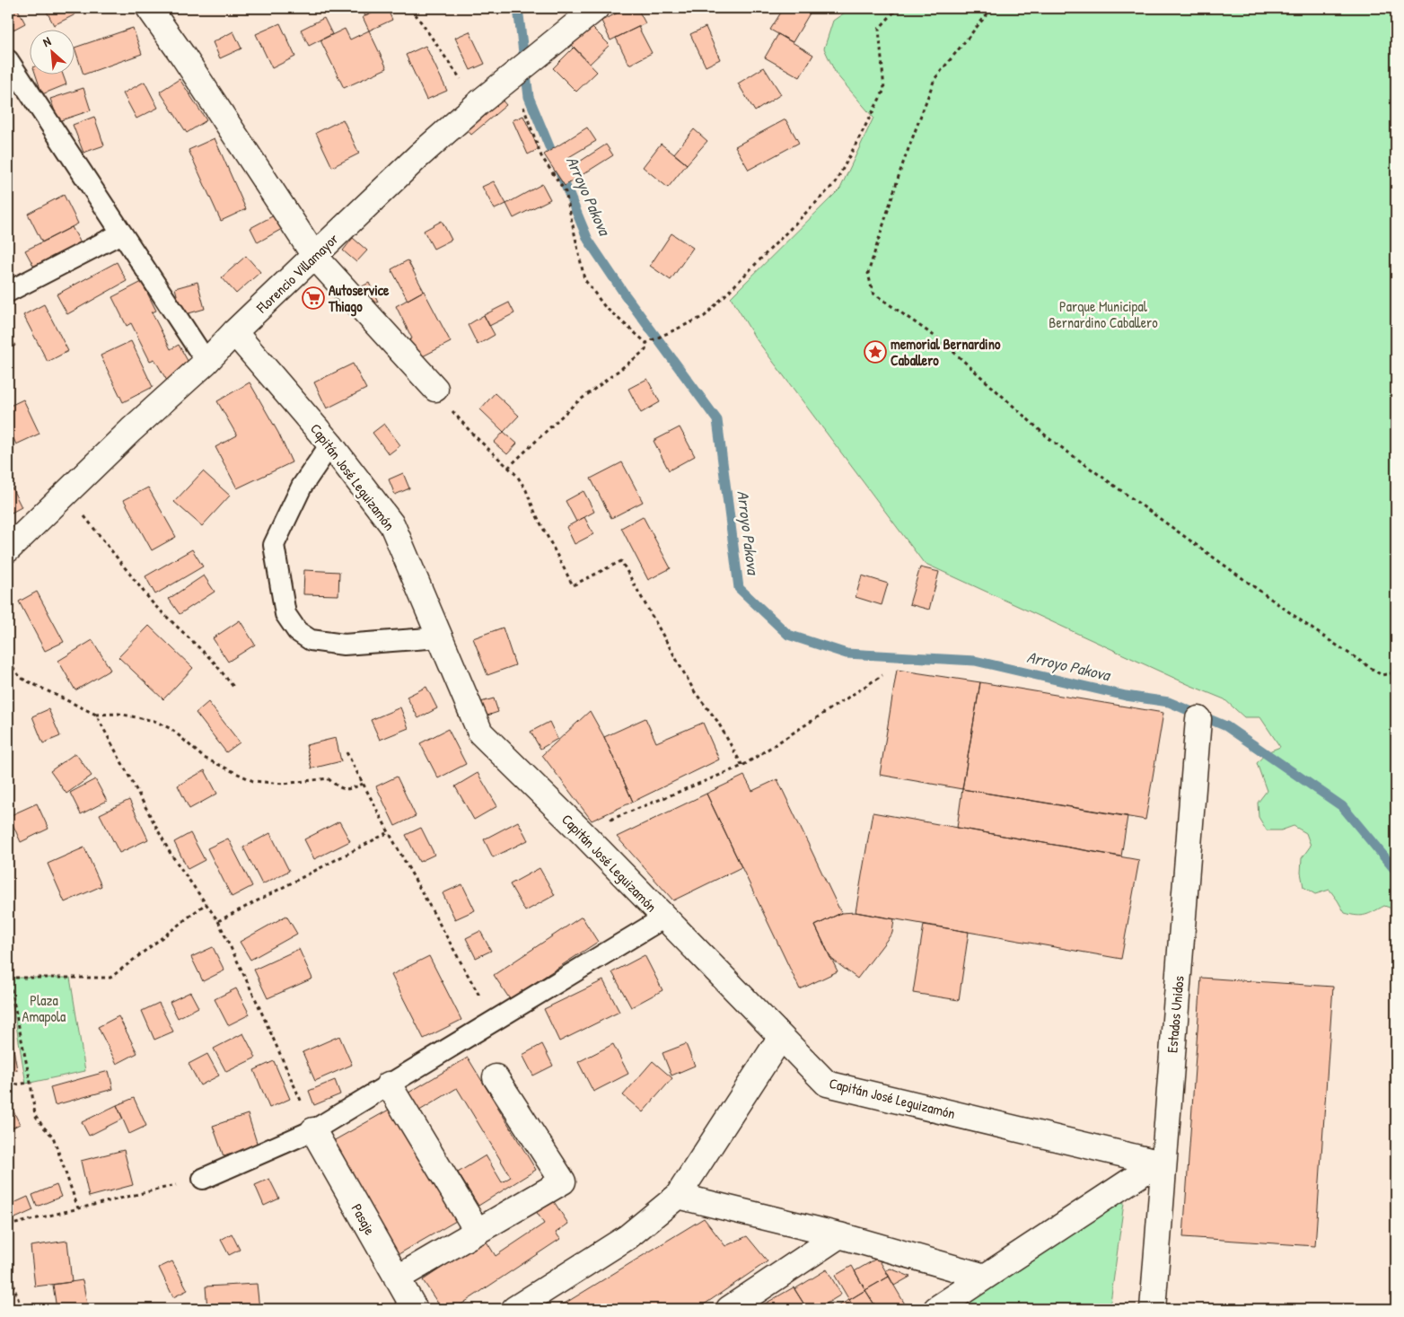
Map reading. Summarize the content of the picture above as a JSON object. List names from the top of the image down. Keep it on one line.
{"streets":{"street":["Florencio Villamayor","Capitán José Leguizamón","Estados Unidos","Pasaje"]},"crossings":[["Florencio Villamayor","Capitán José Leguizamón"],["Capitán José Leguizamón","Estados Unidos"]],"water":["Arroyo Pakova"],"parks":["Parque Municipal Bernardino Caballero","Plaza Amapola"],"places":{"supermarket":["Autoservice Thiago"],"place":["memorial Bernardino Caballero"]},"north":"top left"}
